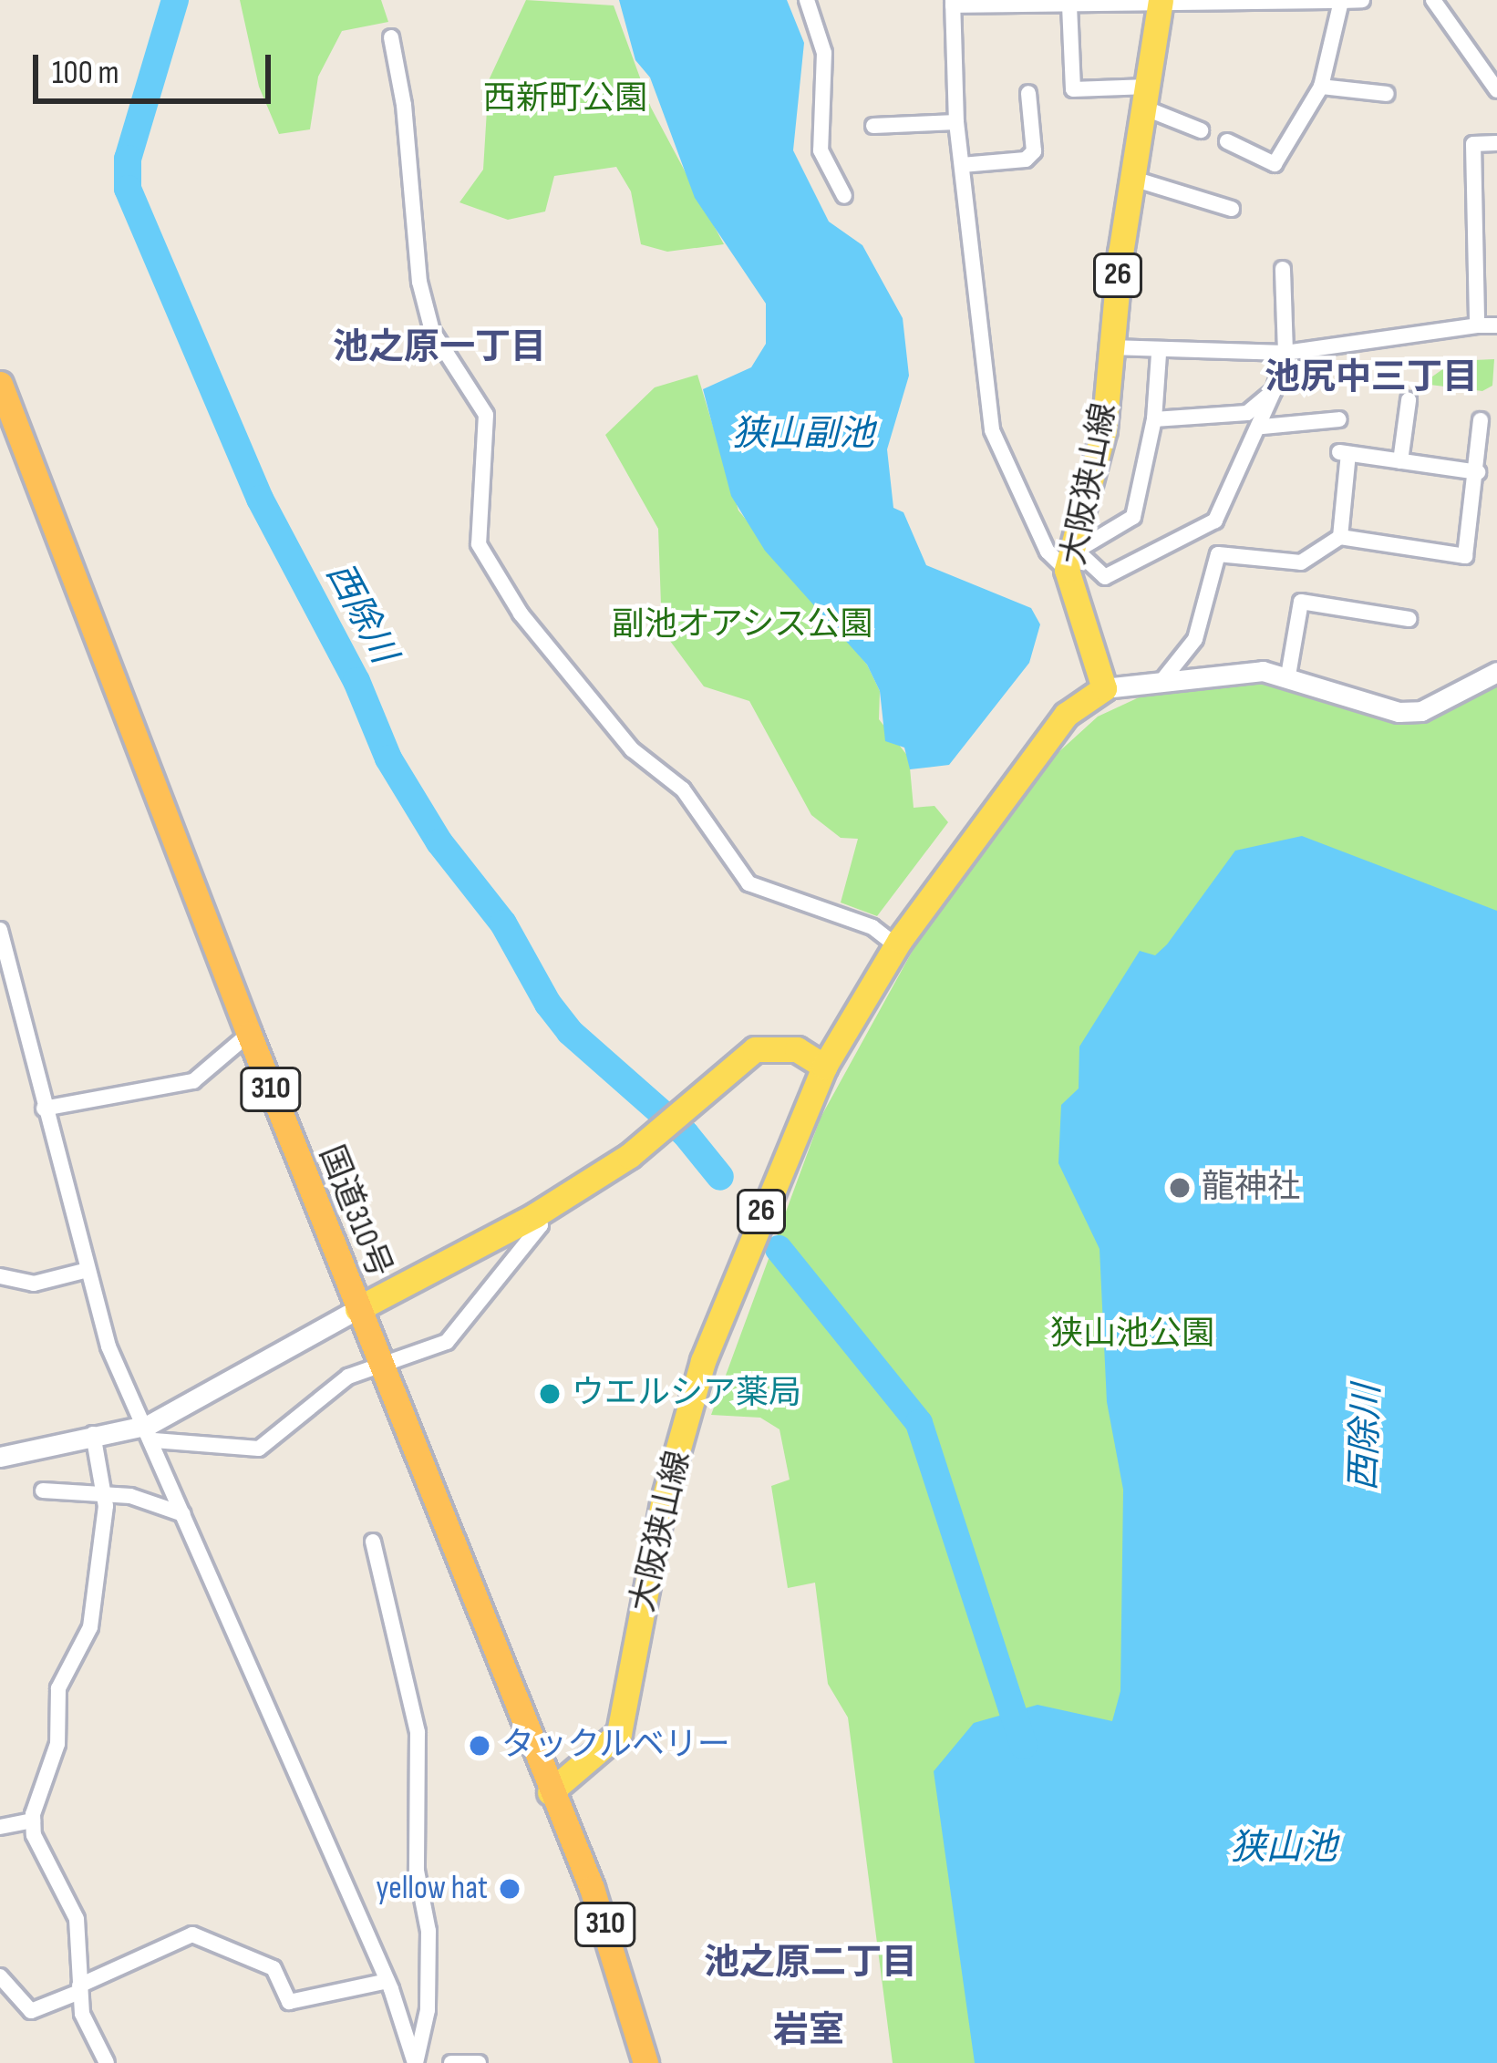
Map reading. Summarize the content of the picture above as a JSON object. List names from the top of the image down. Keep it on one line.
{"streets":{"highway":["310","国道310号"],"main road":["26","大阪狭山線"]},"crossings":[["大阪狭山線","国道310号"]],"districts":["池之原一丁目","池尻中三丁目","池之原二丁目","岩室"],"water":["狭山副池","西除川","狭山池"],"parks":["西新町公園","副池オアシス公園","狭山池公園"],"places":["龍神社","ウエルシア薬局","タックルベリー","yellow hat"],"scale_bar":"100 m"}
